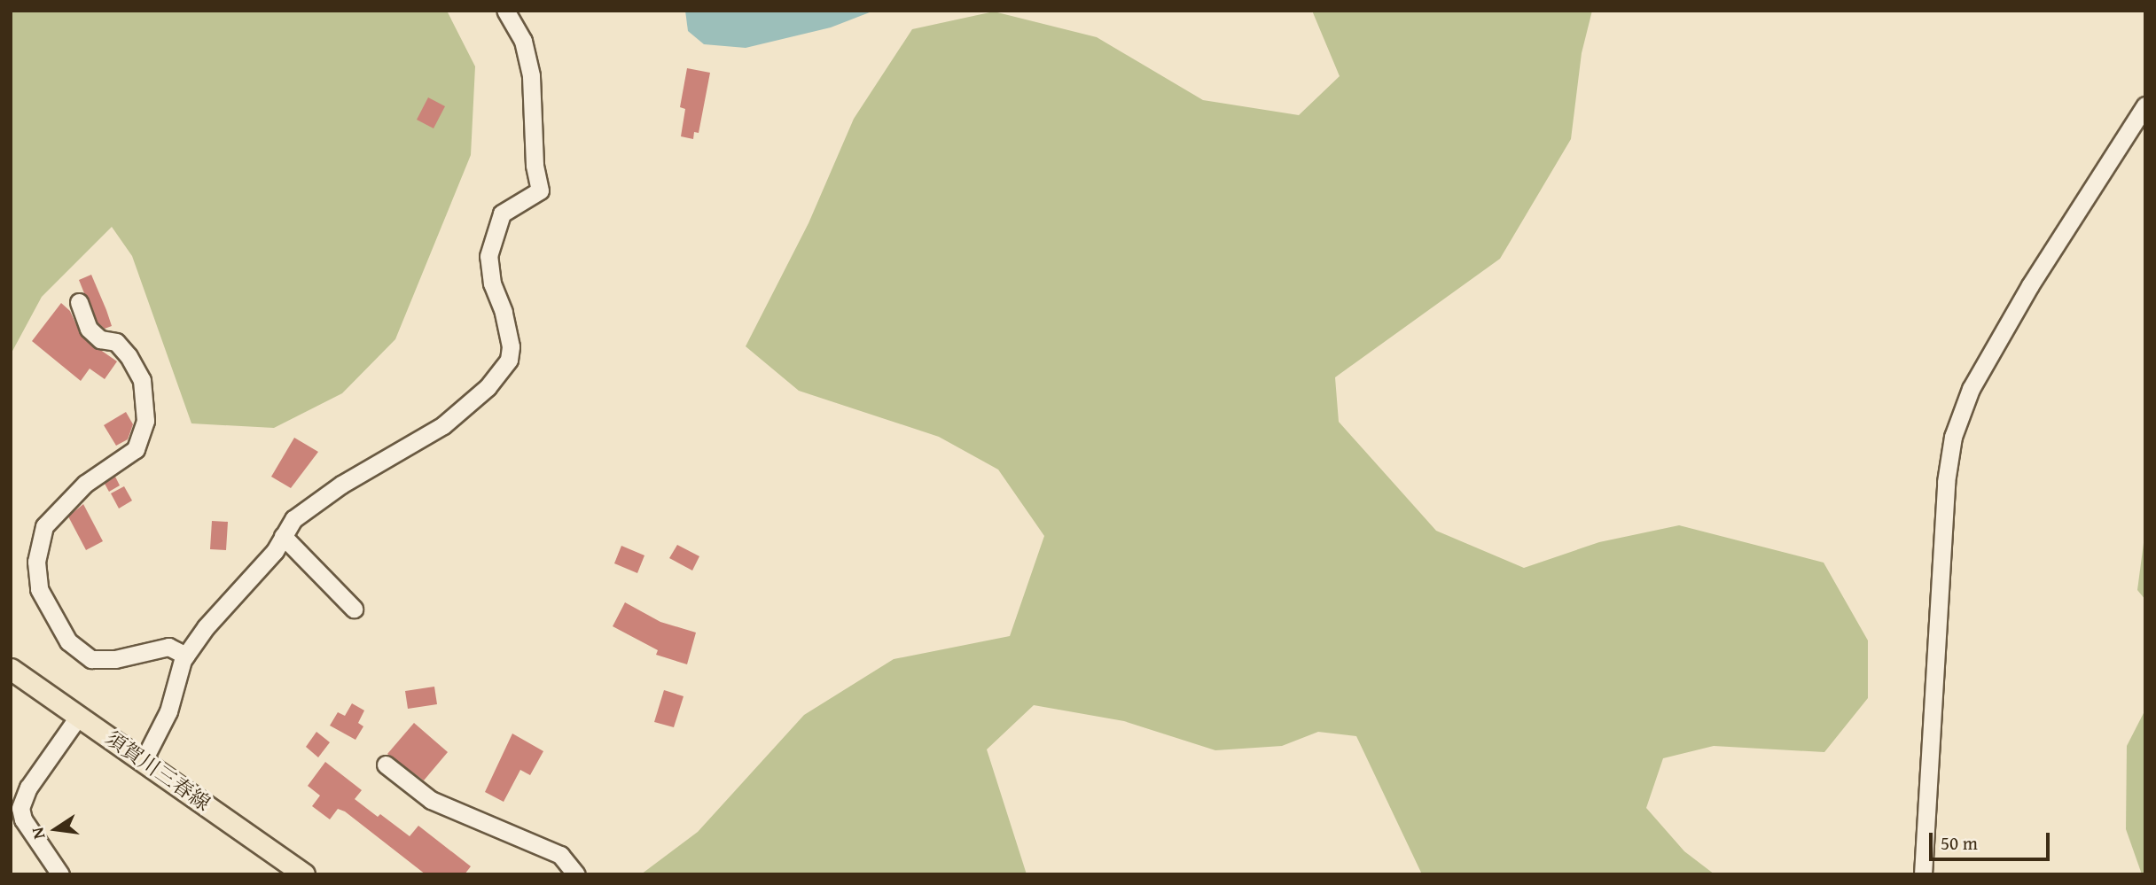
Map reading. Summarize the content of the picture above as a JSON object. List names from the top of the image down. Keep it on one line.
{"streets":{"main road":["須賀川三春線"]},"scale_bar":"50 m","north":"left"}
